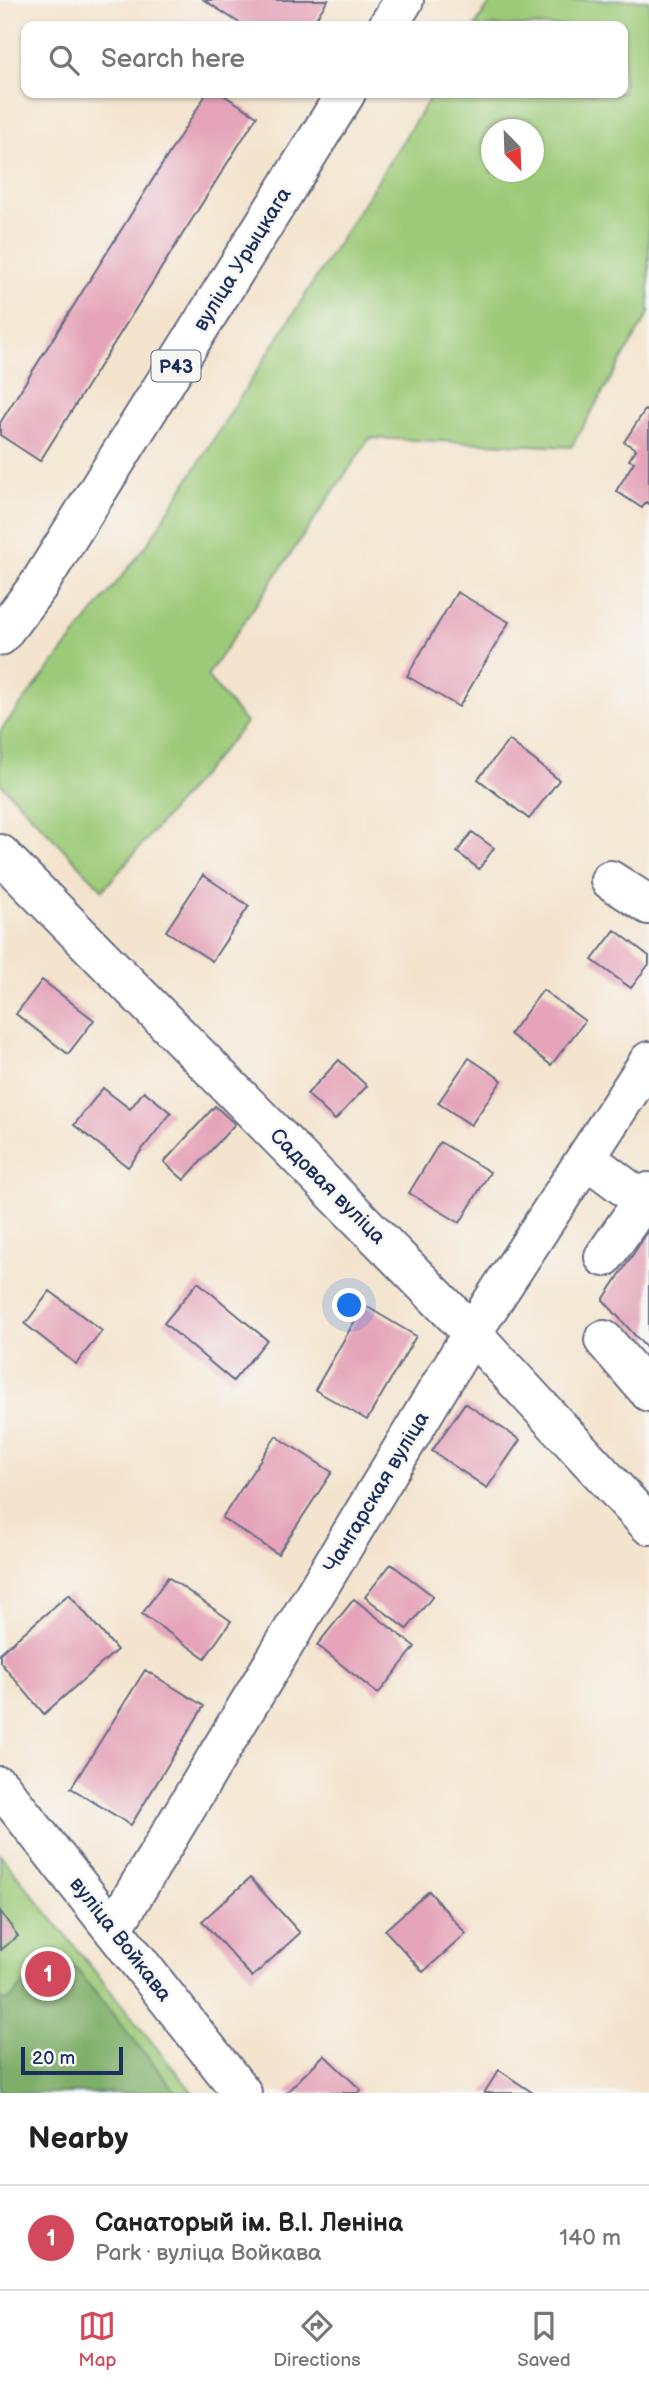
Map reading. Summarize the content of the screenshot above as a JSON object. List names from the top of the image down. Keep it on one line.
{"streets":{"street":["вуліца Урыцкага","Р43","Садовая вуліца","Чангарская вуліца","вуліца Войкава"]},"crossings":[["Садовая вуліца","Чангарская вуліца"],["Чангарская вуліца","вуліца Войкава"]],"scale_bar":"20 m","north":"bottom right","page":{"search":"Search here","pins":"1","scale":"20 m","heading":"Nearby","list":[{"mark":"1","name":"Санаторый ім. В.І. Леніна","note":"Park · вуліца Войкава","value":"140 m"}],"nav":["Map","Directions","Saved"]}}
